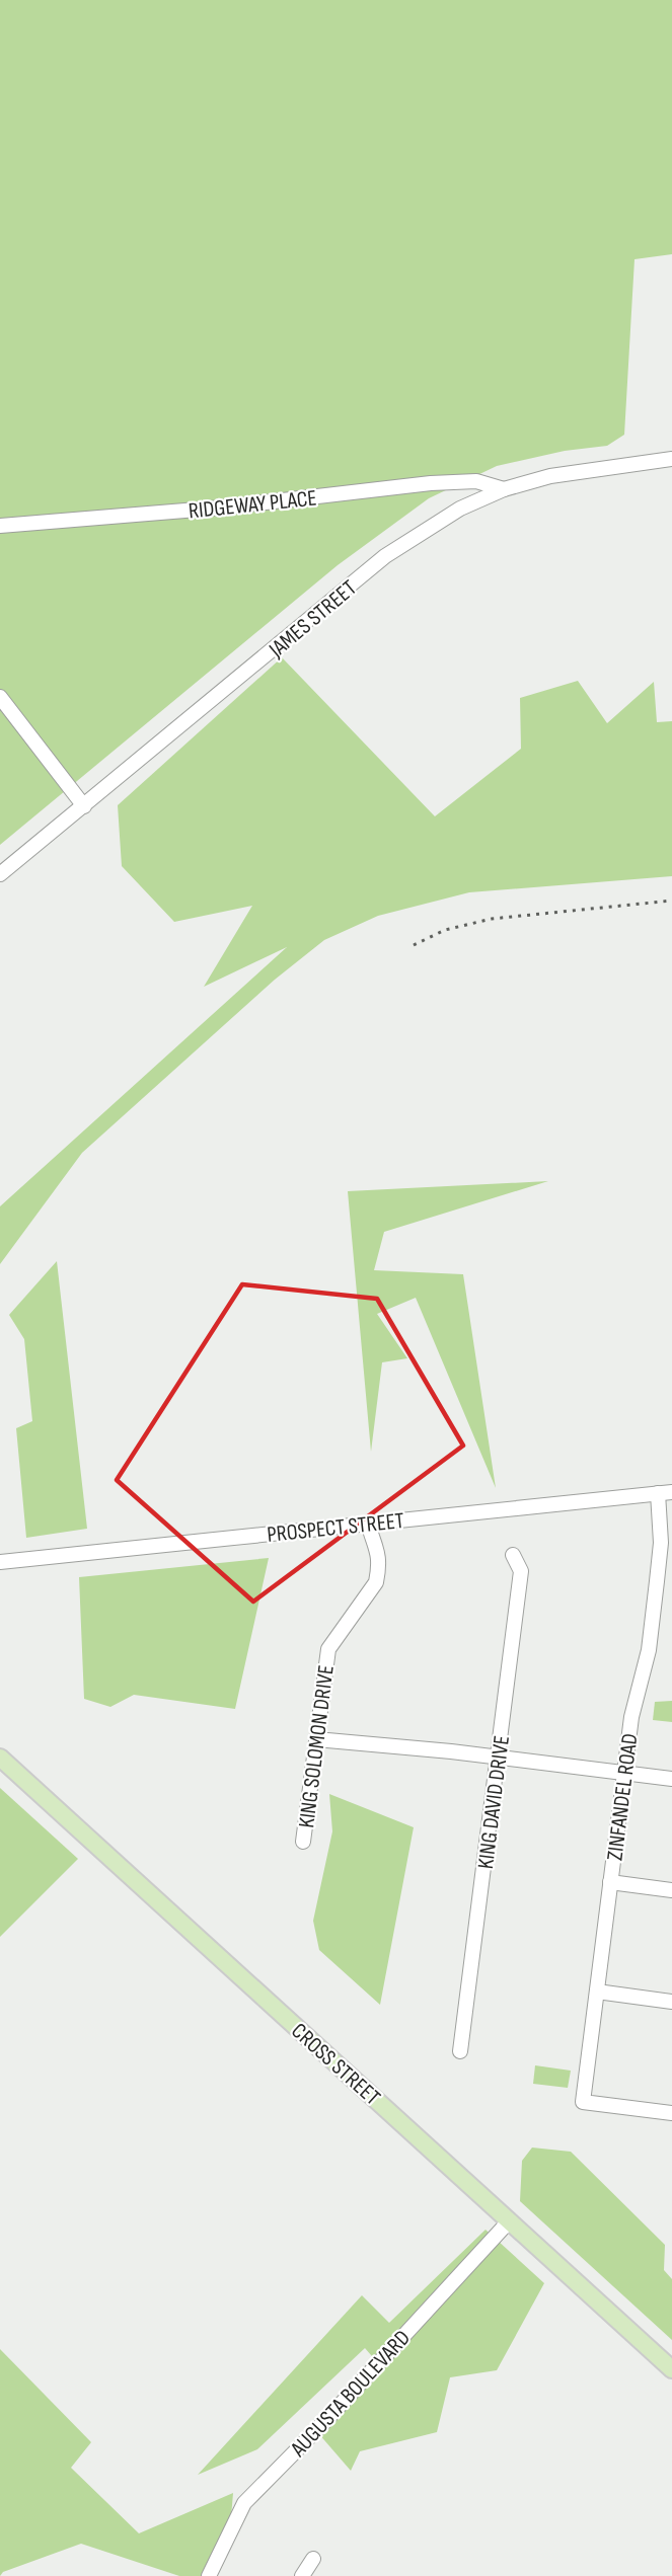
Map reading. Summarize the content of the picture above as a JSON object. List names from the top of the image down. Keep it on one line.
{"streets":{"main road":["CROSS STREET"],"street":["RIDGEWAY PLACE","JAMES STREET","PROSPECT STREET","KING SOLOMON DRIVE","ZINFANDEL ROAD","KING DAVID DRIVE","AUGUSTA BOULEVARD"]},"crossings":[["RIDGEWAY PLACE","JAMES STREET"],["PROSPECT STREET","KING SOLOMON DRIVE"],["PROSPECT STREET","ZINFANDEL ROAD"],["CROSS STREET","AUGUSTA BOULEVARD"]]}
